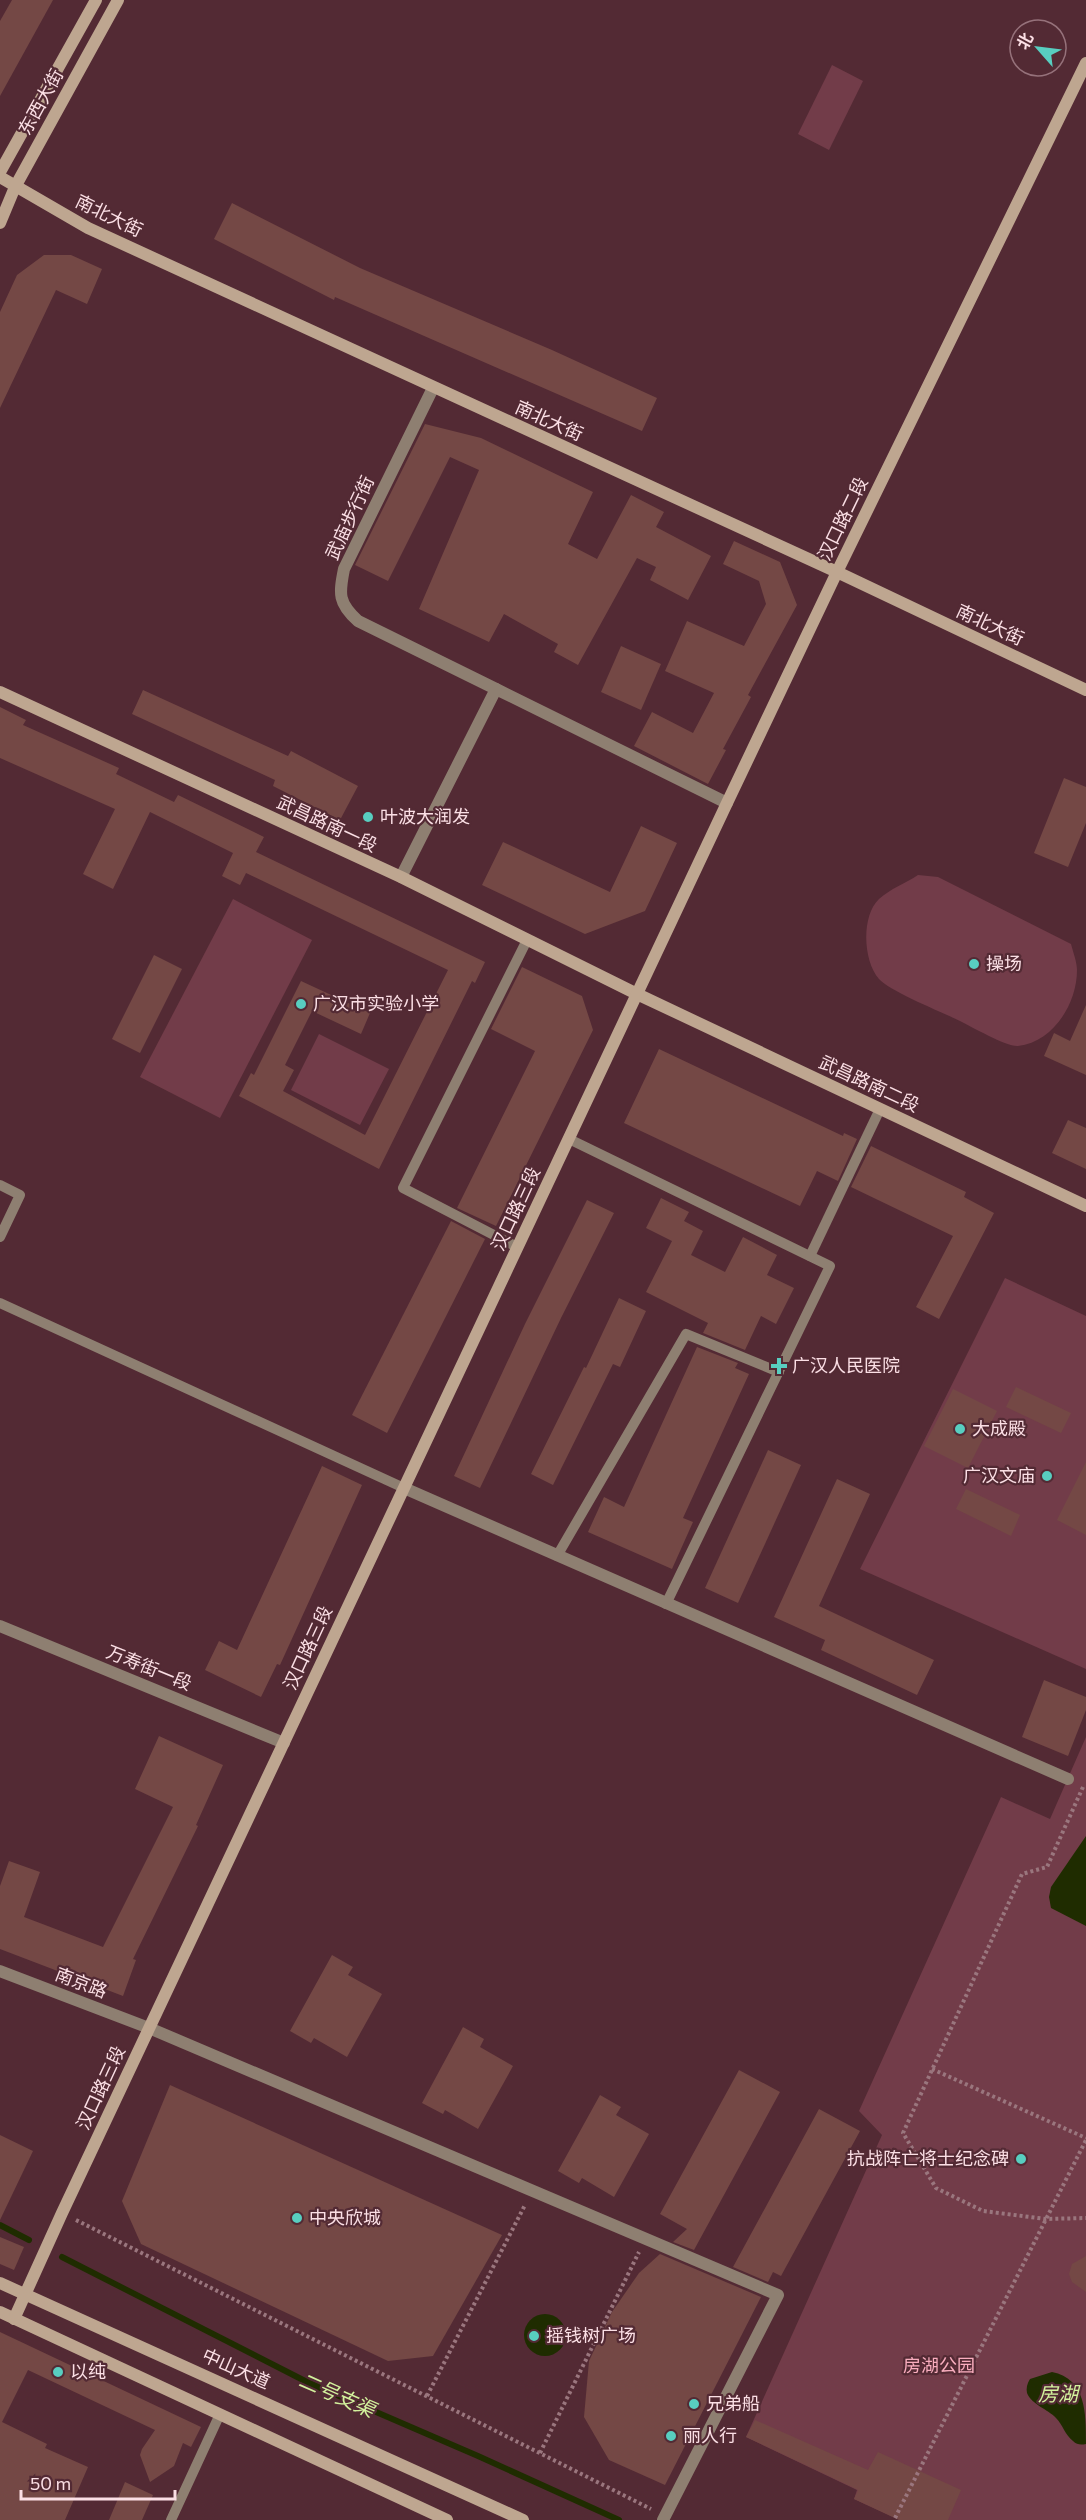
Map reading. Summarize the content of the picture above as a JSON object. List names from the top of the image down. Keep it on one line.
{"streets":{"street":["东西大街","南北大街","武庙步行街","汉口路二段","武昌路南一段","武昌路南二段","汉口路三段","万寿街一段","南京路","中山大道"]},"crossings":[["东西大街","南北大街"],["南北大街","武庙步行街"],["南北大街","汉口路二段"],["武庙步行街","汉口路二段"],["汉口路二段","武昌路南一段"],["汉口路二段","武昌路南二段"],["汉口路二段","汉口路三段"],["武昌路南一段","武昌路南二段"],["武昌路南一段","汉口路三段"],["武昌路南二段","汉口路三段"],["汉口路三段","万寿街一段"],["汉口路三段","南京路"],["汉口路三段","中山大道"]],"water":["房湖","二号支渠"],"parks":["房湖公园"],"places":{"other":["叶波大润发","操场","广汉市实验小学","大成殿","广汉文庙","抗战阵亡将士纪念碑","中央欣城","摇钱树广场","以纯","兄弟船","丽人行"],"health":["广汉人民医院"]},"scale_bar":"50 m","north":"top left"}
